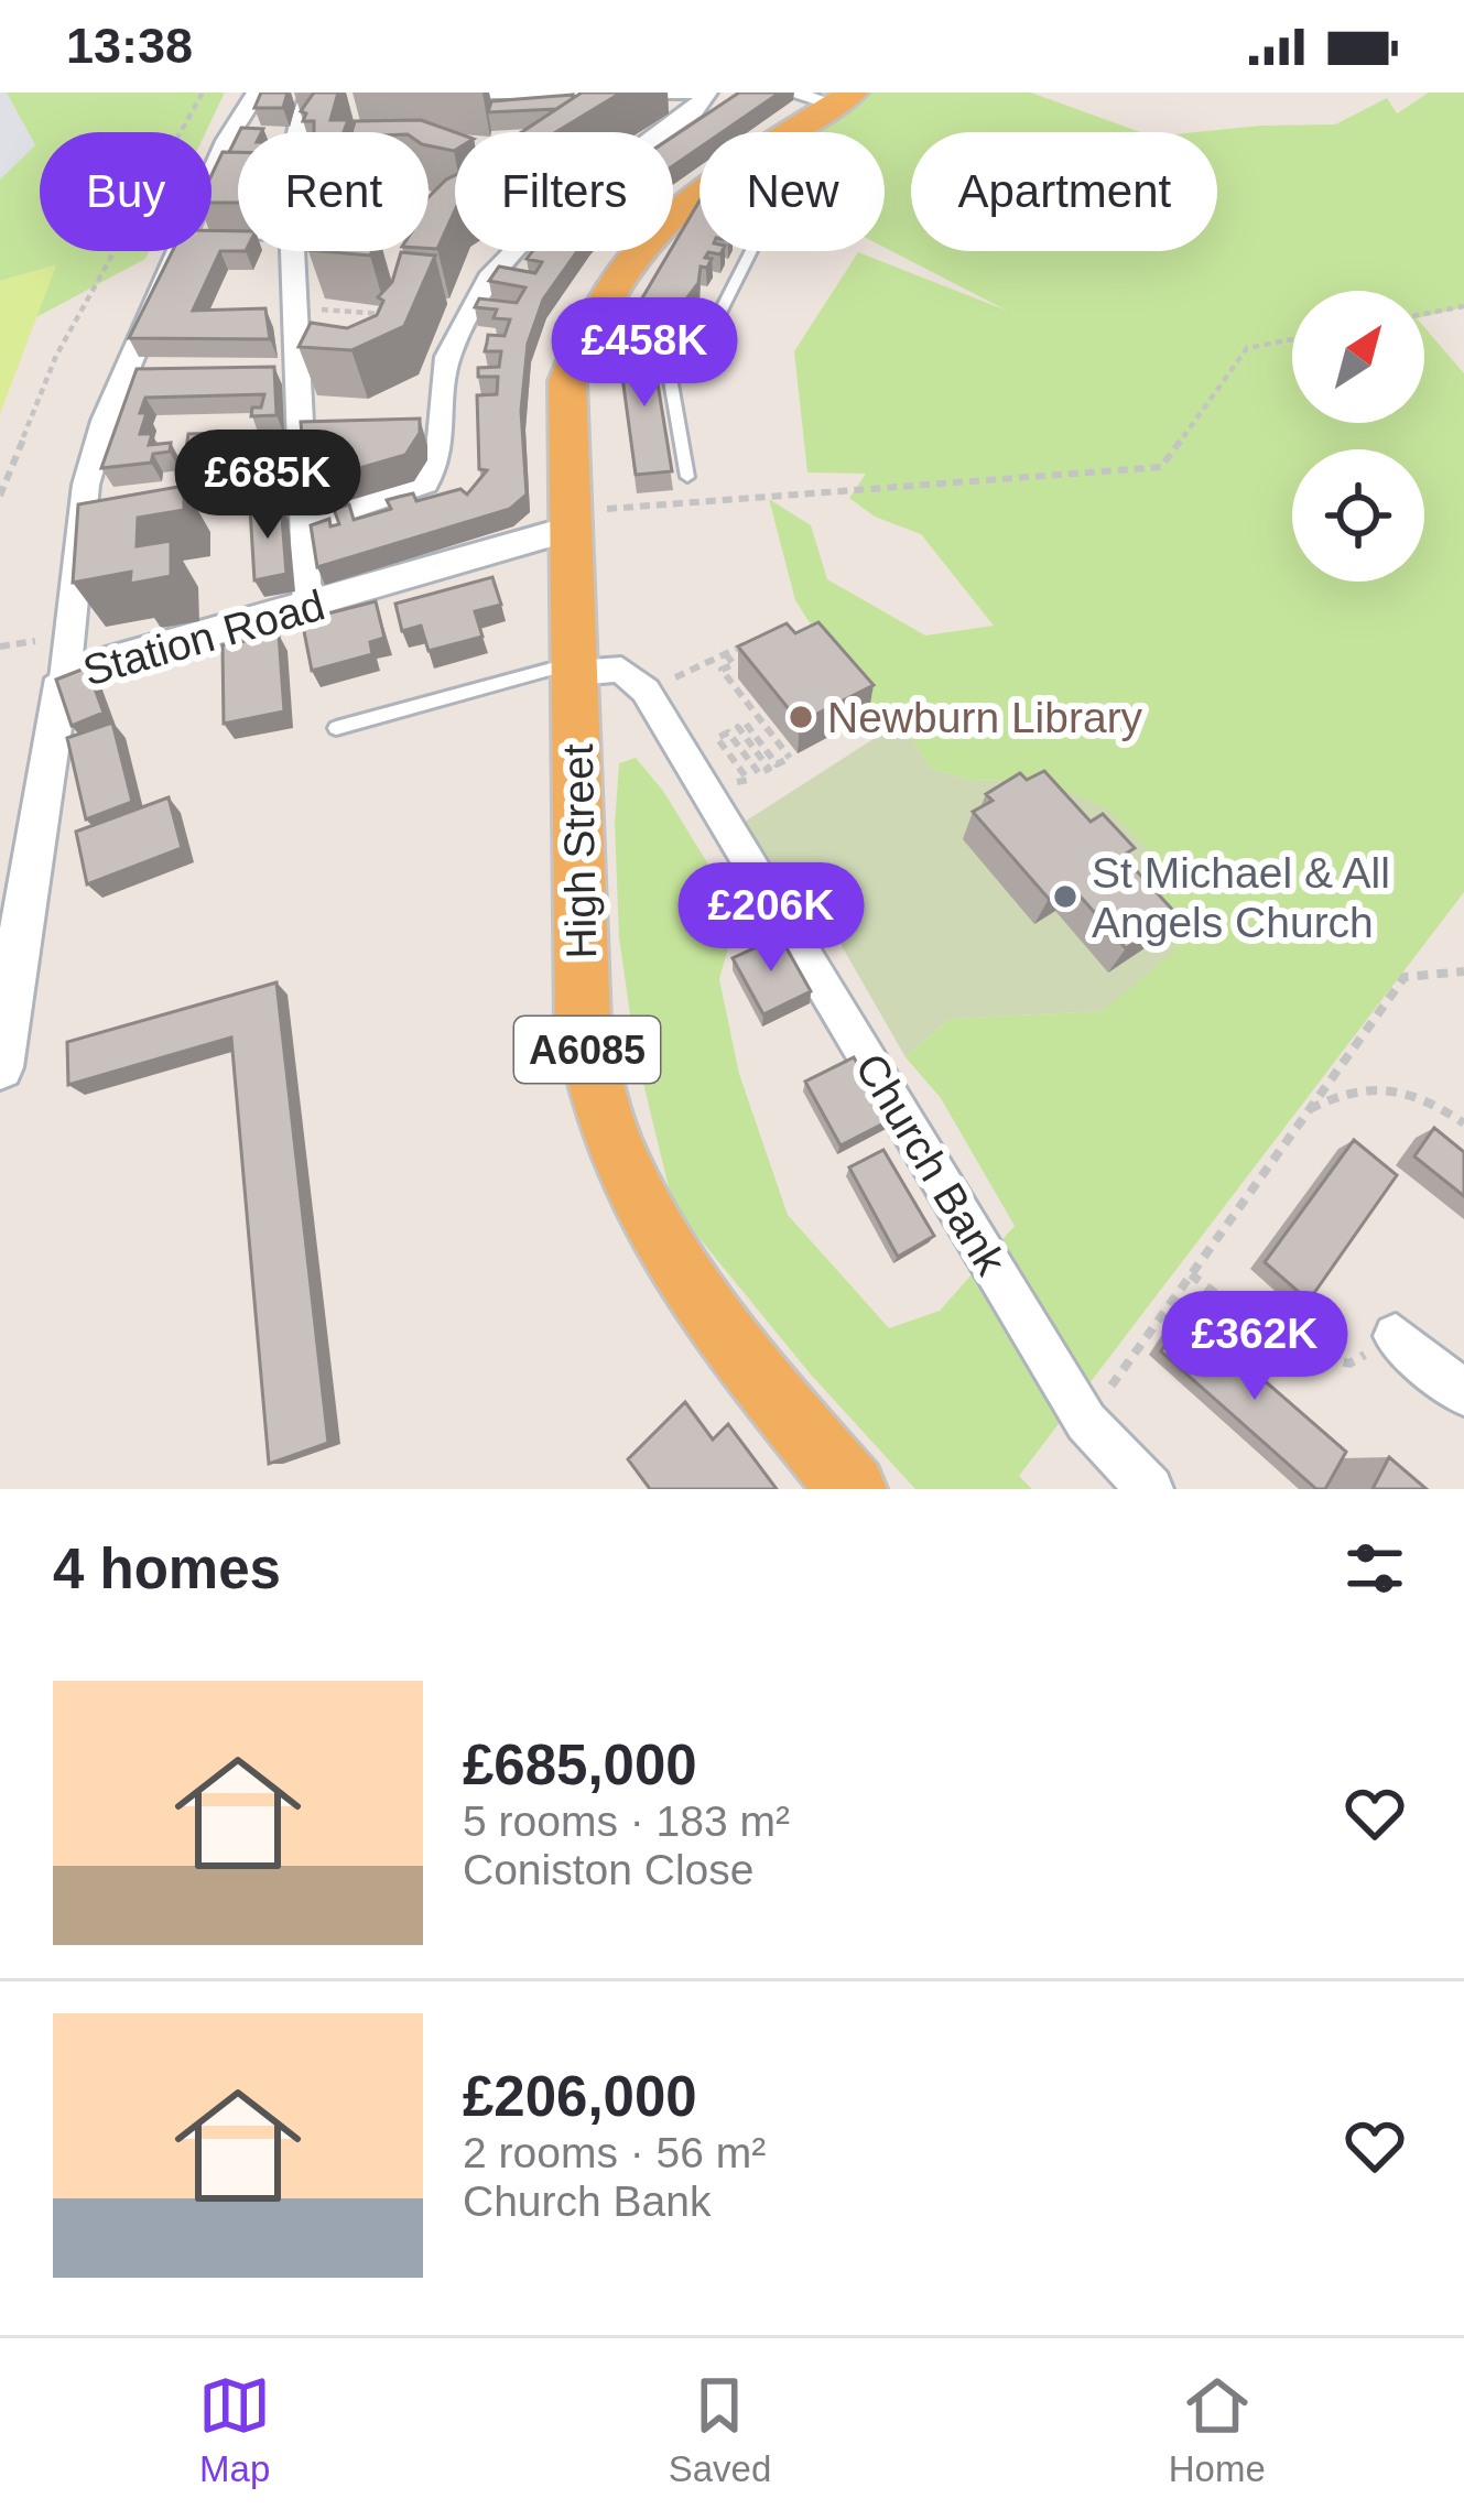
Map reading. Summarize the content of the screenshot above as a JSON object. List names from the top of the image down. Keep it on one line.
{"streets":{"main road":["High Street","A6085"],"street":["Station Road","Church Bank"]},"crossings":[["Station Road","High Street"],["Station Road","A6085"],["High Street","A6085"],["High Street","Church Bank"]],"places":["Newburn Library","St Michael & All Angels Church"],"north":"top right","page":{"status":"13:38","chip":["Buy","Rent","Filters","New","Apartment"],"price":["£458K","£685K","£206K","£362K"],"heading":"4 homes","list":[{"name":"£685,000","note":"5 rooms · 183 m² · Coniston Close"},{"name":"£206,000","note":"2 rooms · 56 m² · Church Bank"}],"tabs":["Map","Saved","Home"]}}
